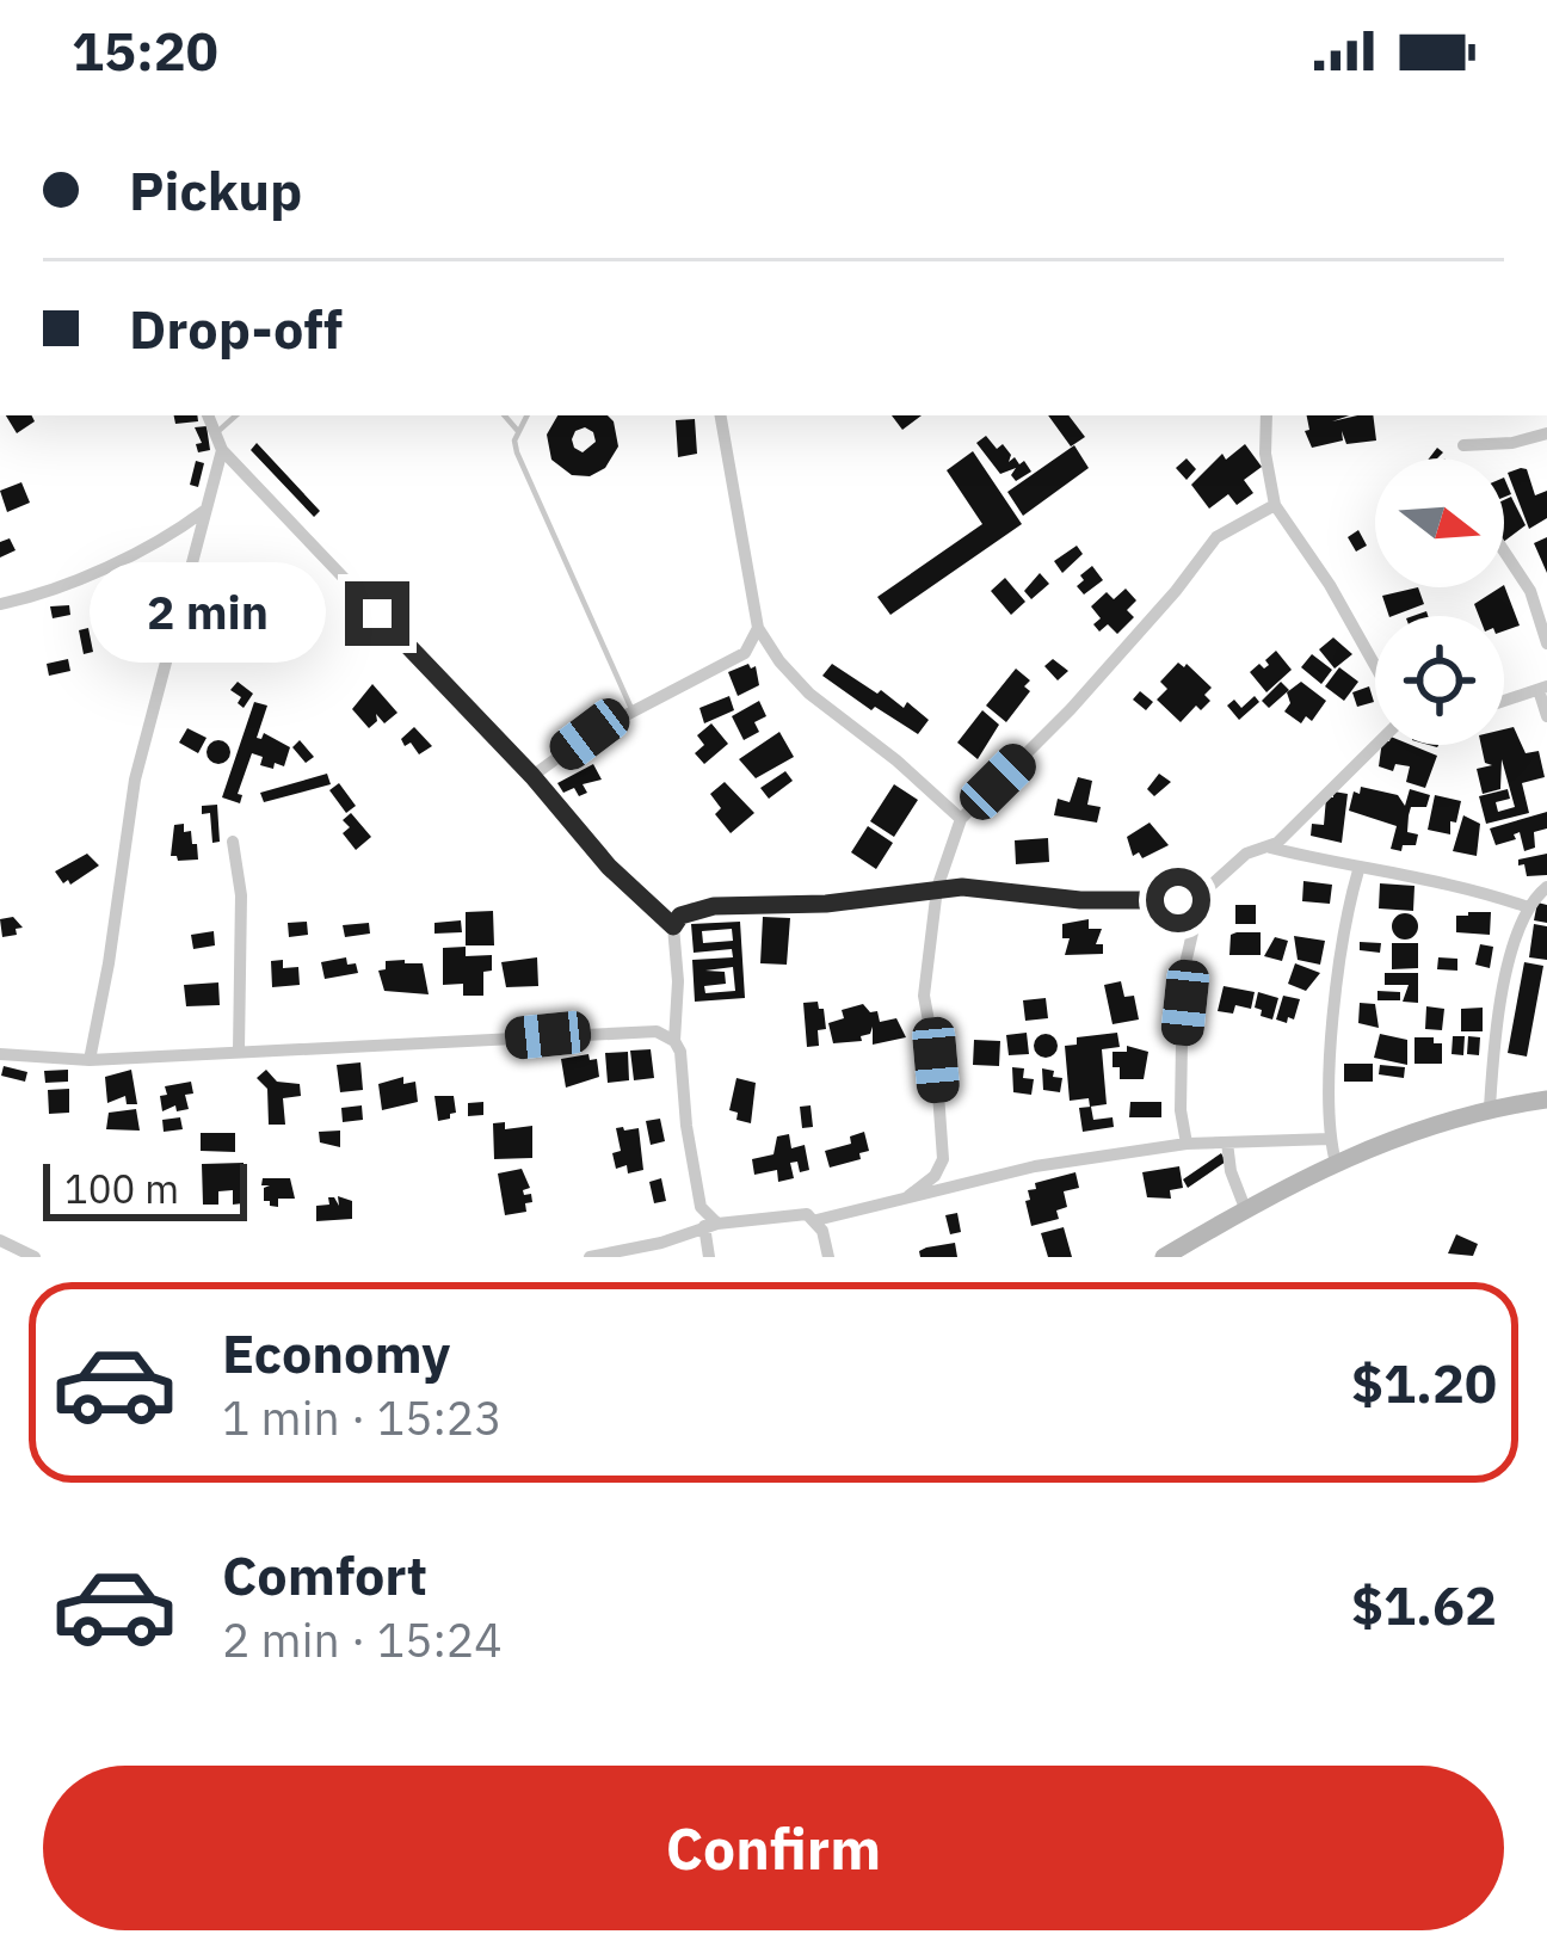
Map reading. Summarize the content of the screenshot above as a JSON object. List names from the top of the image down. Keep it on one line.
{"scale_bar":"100 m","north":"right","page":{"status":"15:20","banner":["Pickup","Drop-off"],"bubble":"2 min","scale":"100 m","list":[{"name":"Economy","note":"1 min · 15:23","value":"$1.20"},{"name":"Comfort","note":"2 min · 15:24","value":"$1.62"}],"buttons":"Confirm"}}
